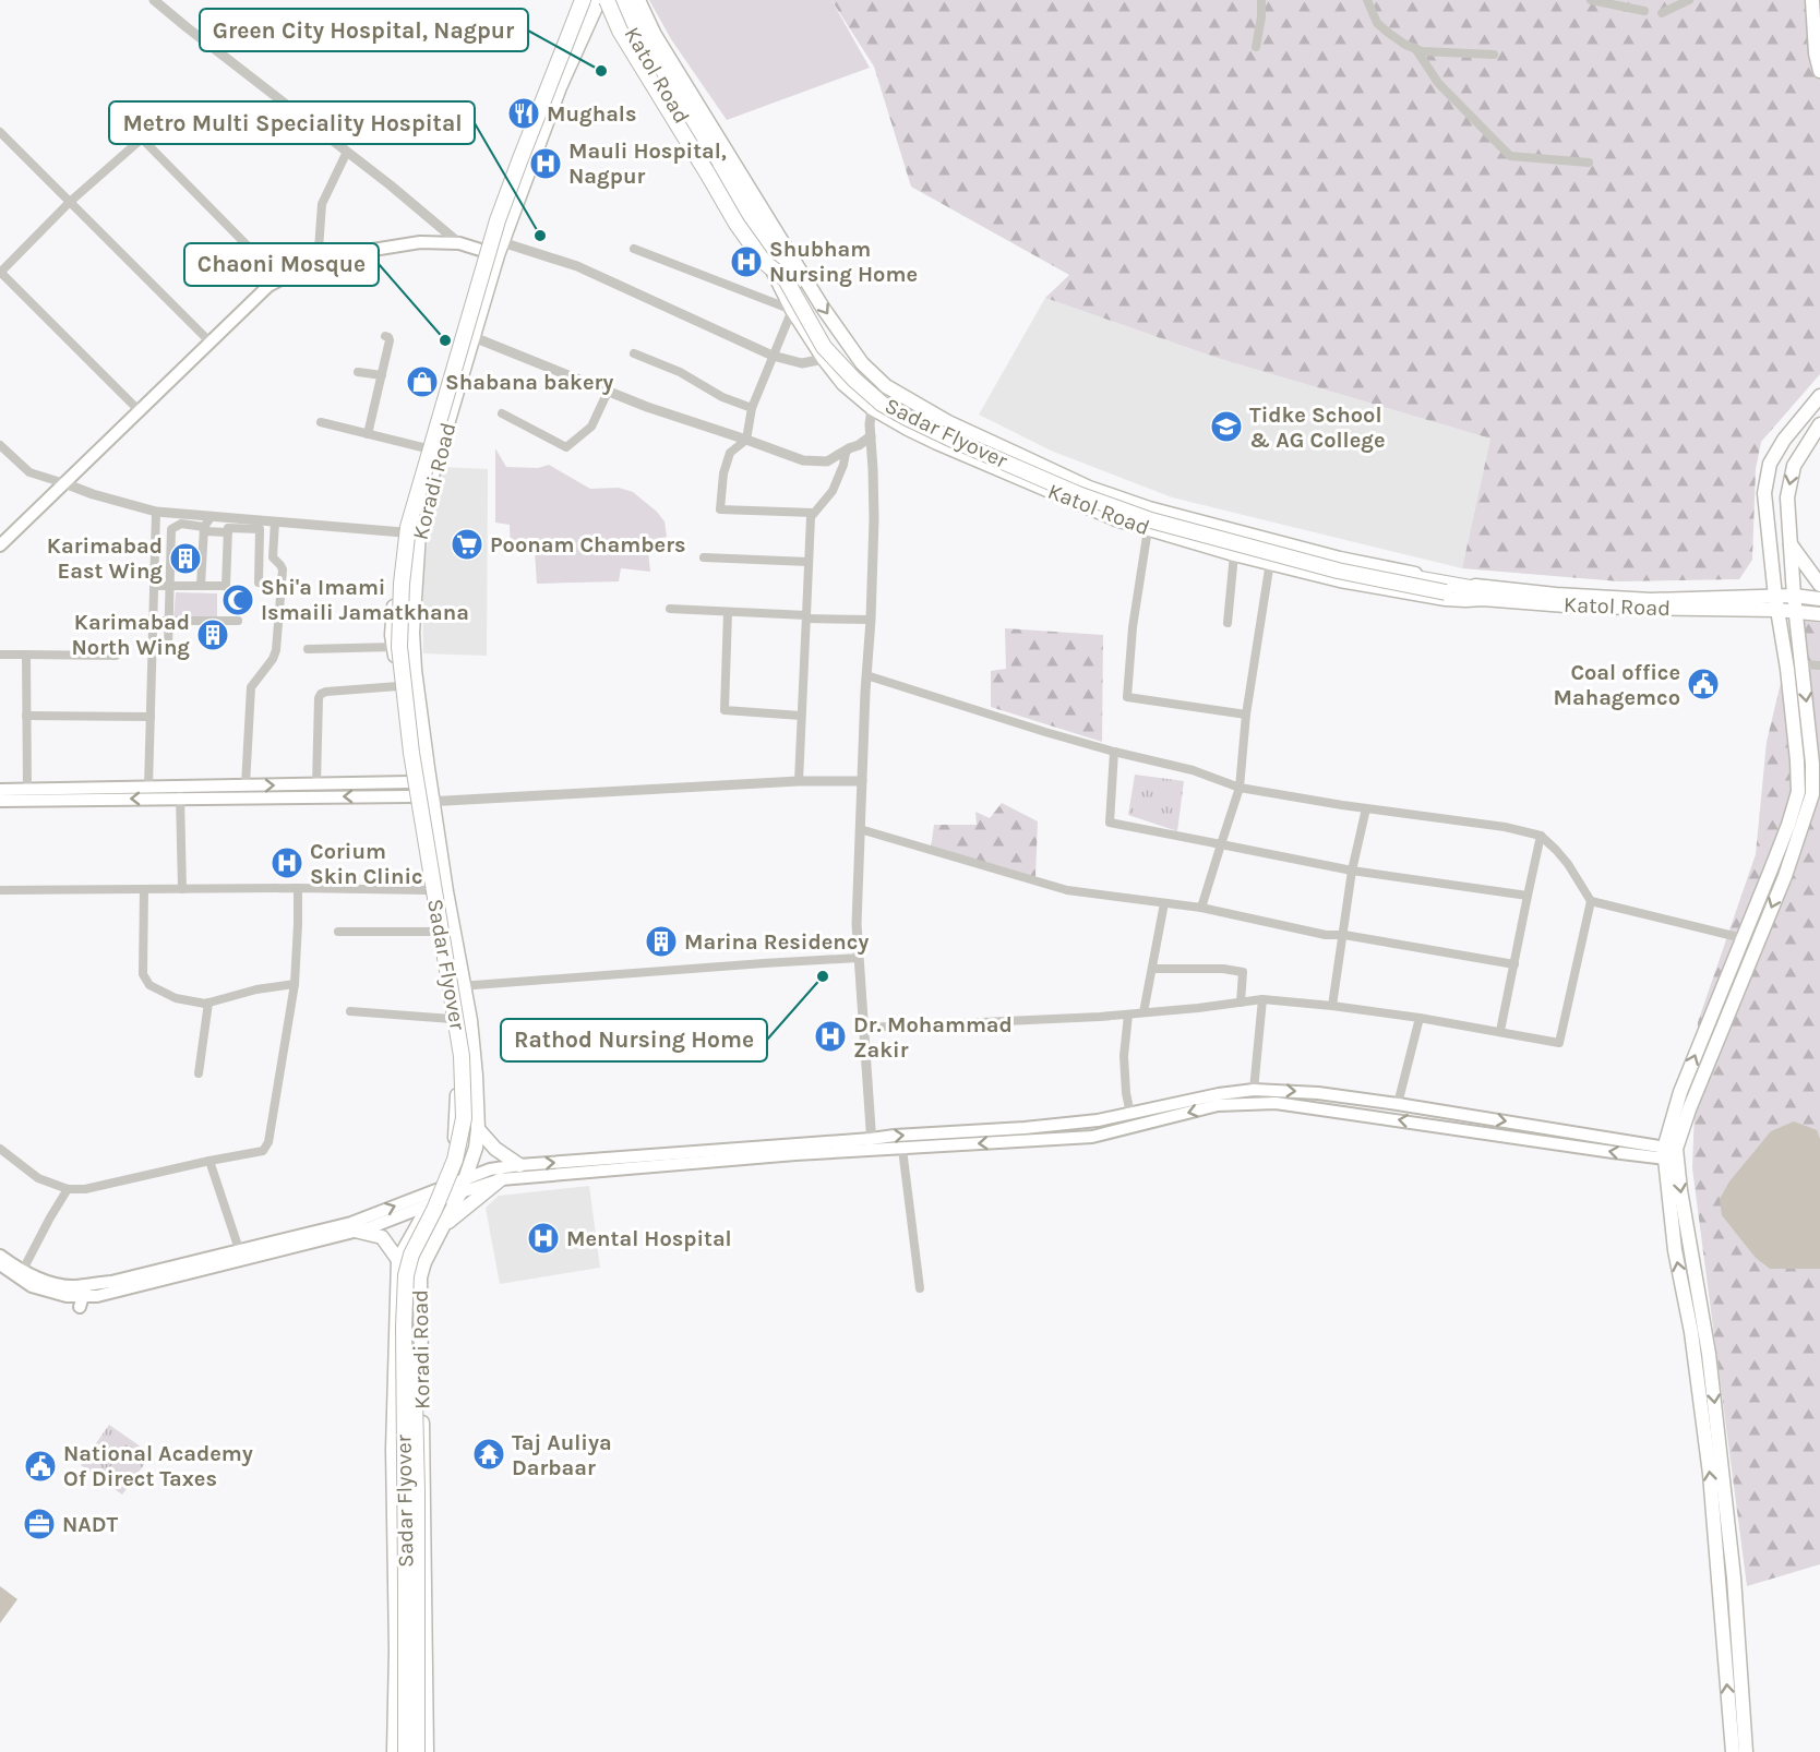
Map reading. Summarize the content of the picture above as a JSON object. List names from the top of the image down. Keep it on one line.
{"streets":{"highway":["Sadar Flyover"],"main road":["Katol Road","Koradi Road"]},"crossings":[["Katol Road","Sadar Flyover"],["Sadar Flyover","Koradi Road"]],"places":{"other":["Green City Hospital, Nagpur","Metro Multi Speciality Hospital","Chaoni Mosque","Rathod Nursing Home"],"restaurant":["Mughals"],"hospital":["Mauli Hospital, Nagpur","Shubham Nursing Home","Corium Skin Clinic","Dr. Mohammad Zakir","Mental Hospital"],"shop":["Shabana bakery"],"school or university":["Tidke School & AG College"],"supermarket":["Poonam Chambers"],"building":["Karimabad East Wing","Karimabad North Wing","Marina Residency"],"mosque":["Shi'a Imami Ismaili Jamatkhana"],"public building":["Coal office Mahagemco","National Academy Of Direct Taxes"],"temple":["Taj Auliya Darbaar"],"office":["NADT"]}}
